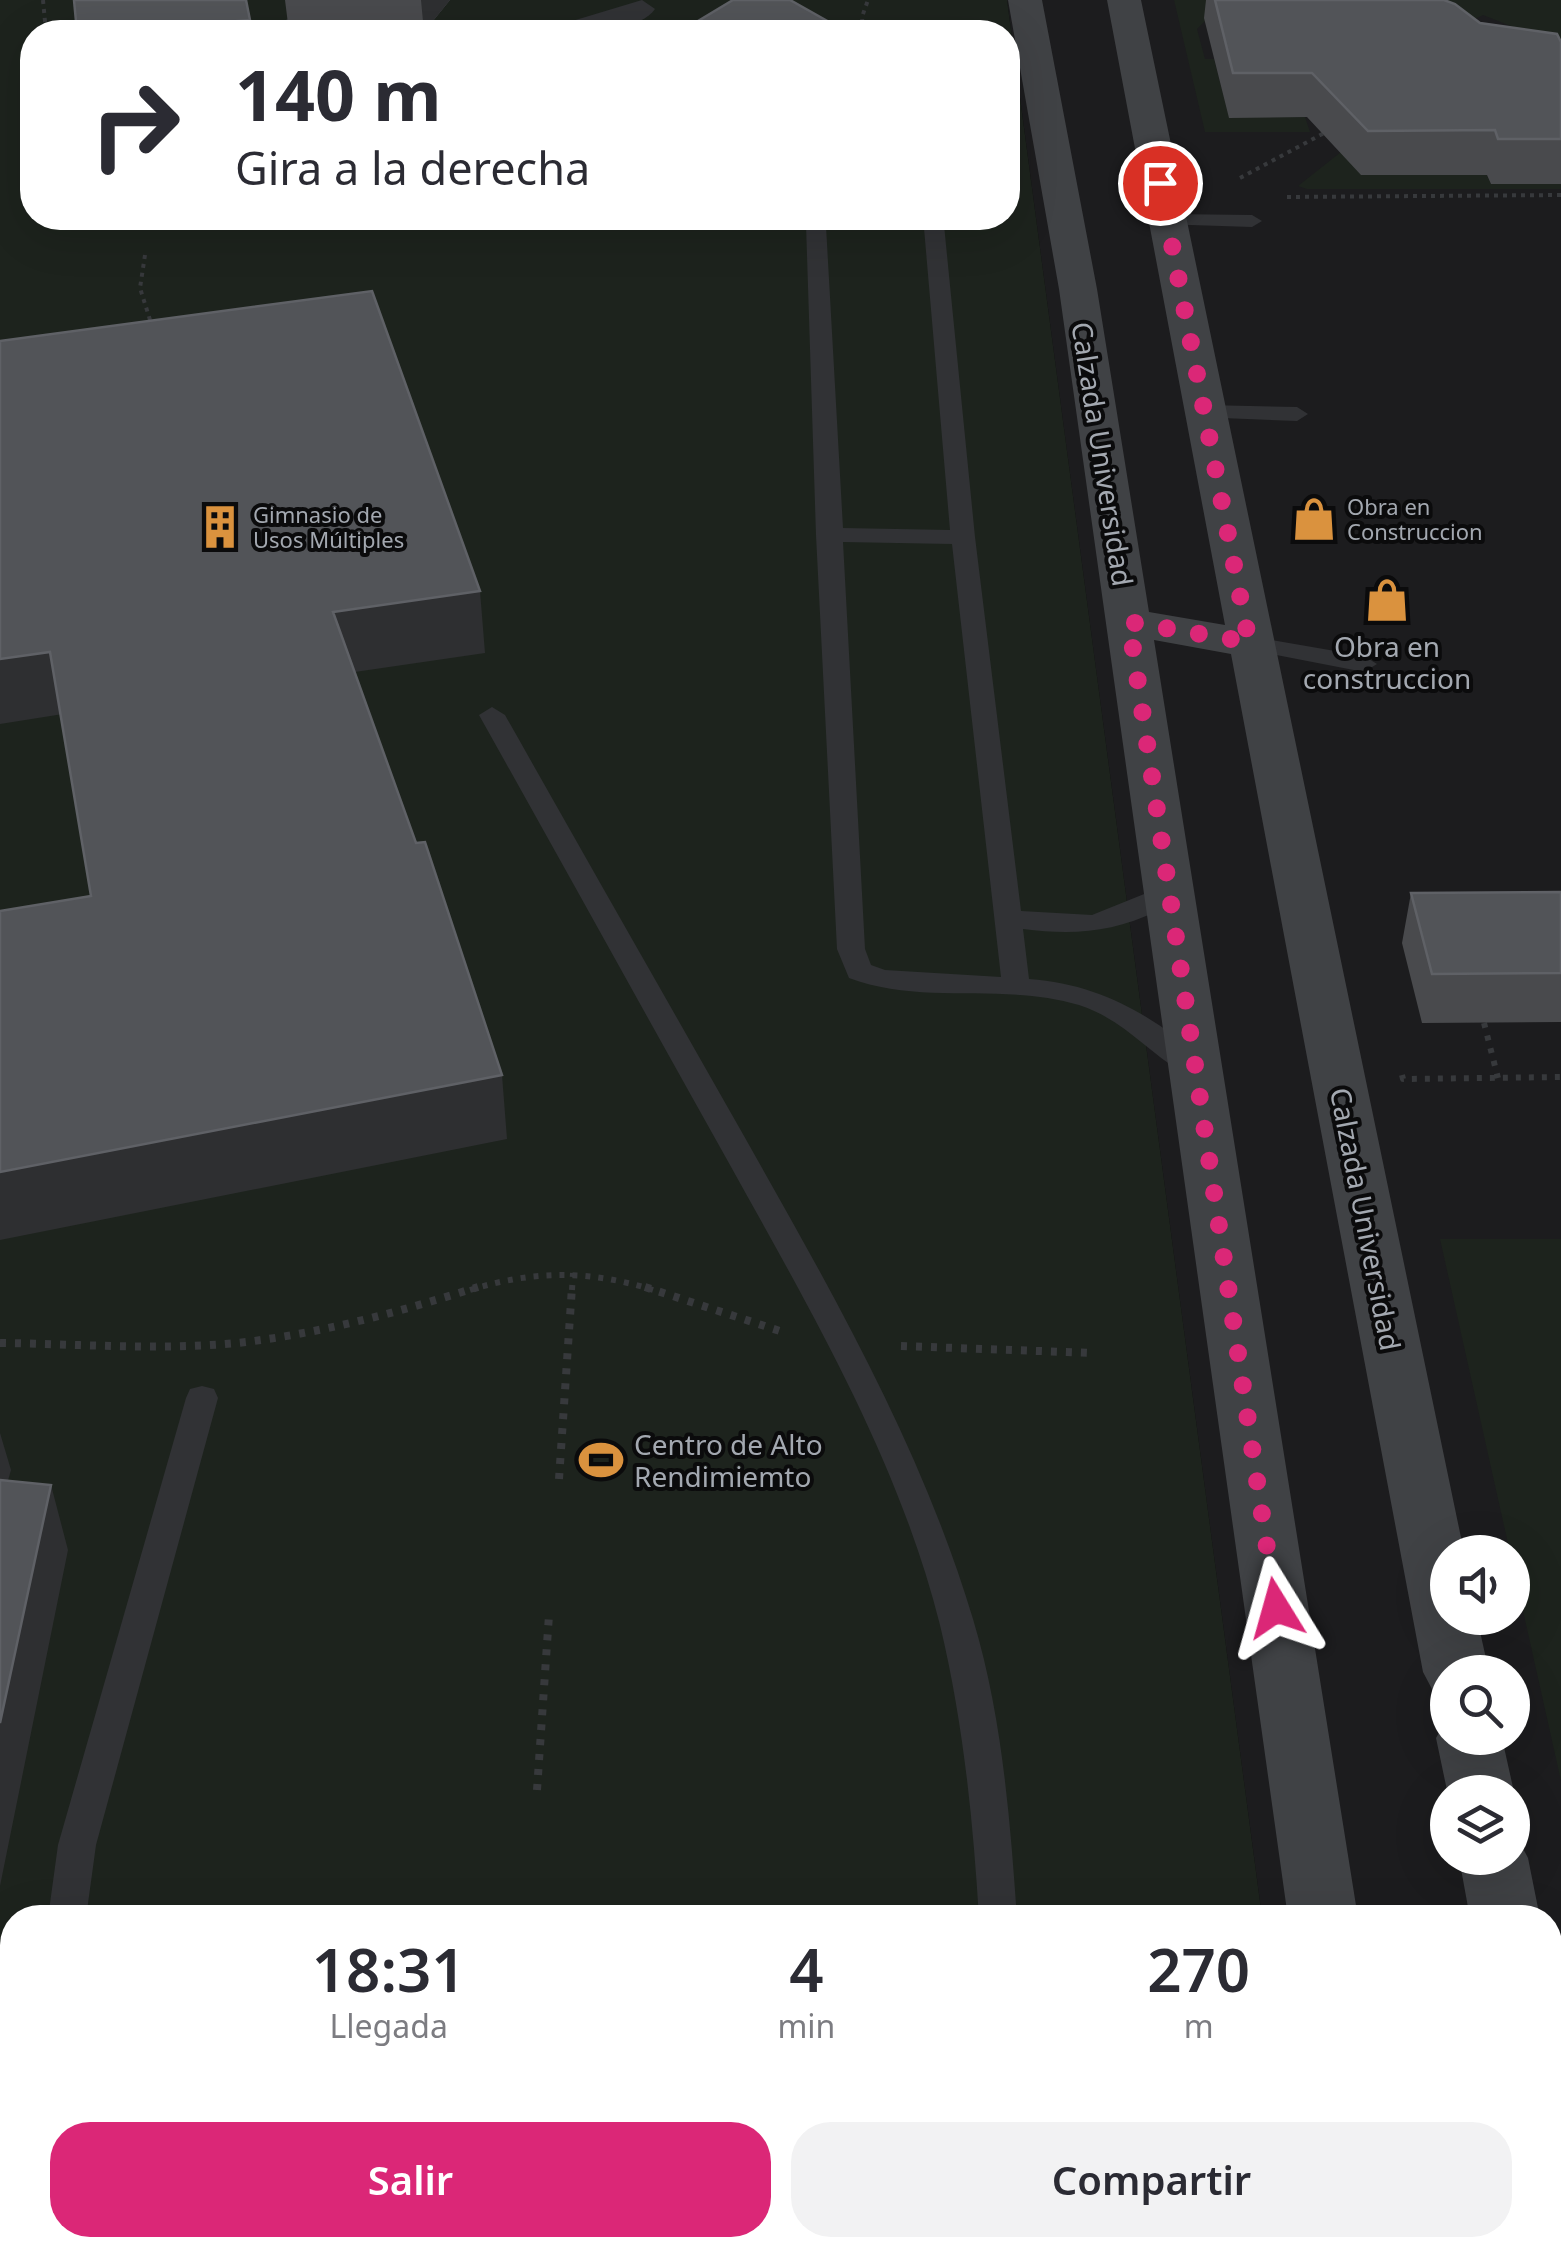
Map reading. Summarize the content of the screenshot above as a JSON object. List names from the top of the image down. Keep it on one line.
{"streets":{"main road":["Calzada Universidad"]},"places":{"shop":["Obra en Construccion","Obra en construccion"],"building":["Gimnasio de Usos Múltiples"],"sports":["Centro de Alto Rendimiemto"]},"page":{"turn":["140 m","Gira a la derecha"],"eta":["18:31","Llegada","4","min","270","m"],"buttons":["Salir","Compartir"]}}
